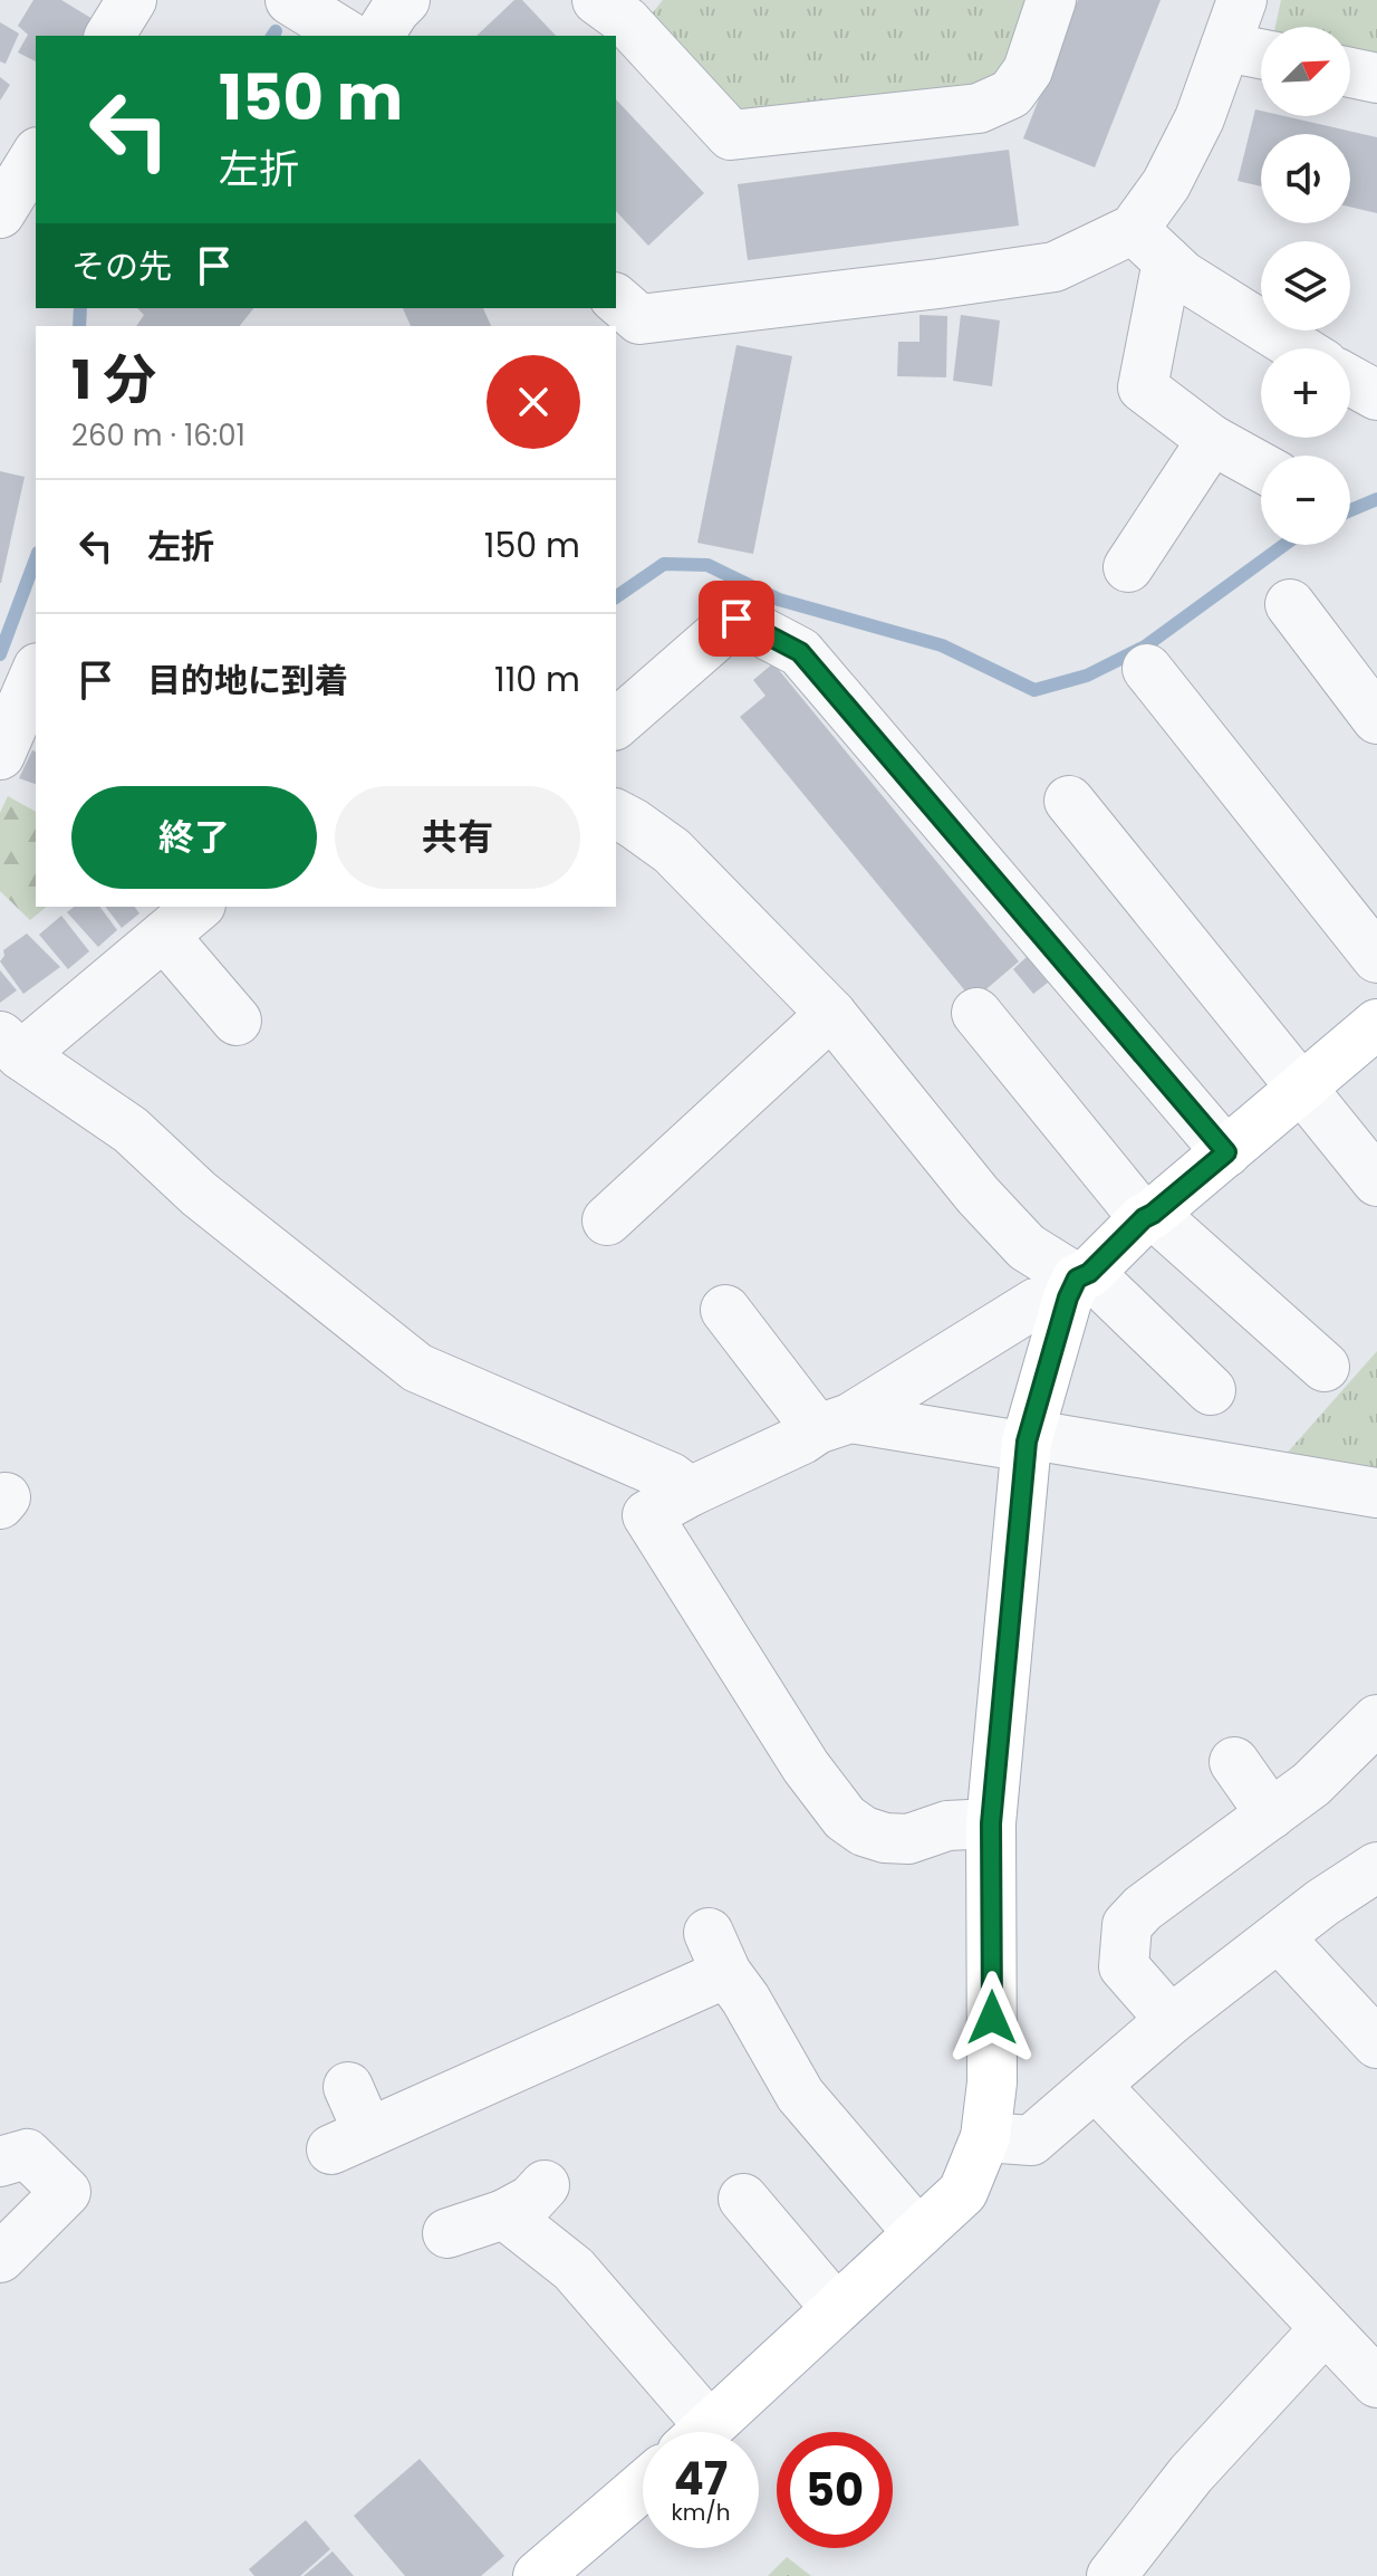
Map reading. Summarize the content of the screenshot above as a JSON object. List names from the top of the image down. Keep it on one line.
{"north":"top right","page":{"map_buttons":["+","−"],"turn":["150 m","左折"],"then":"その先","heading":["1 分","260 m · 16:01"],"list":[{"name":"左折","value":"150 m"},{"name":"目的地に到着","value":"110 m"}],"buttons":["終了","共有"],"speed":"47 km/h","limit":"50"}}
